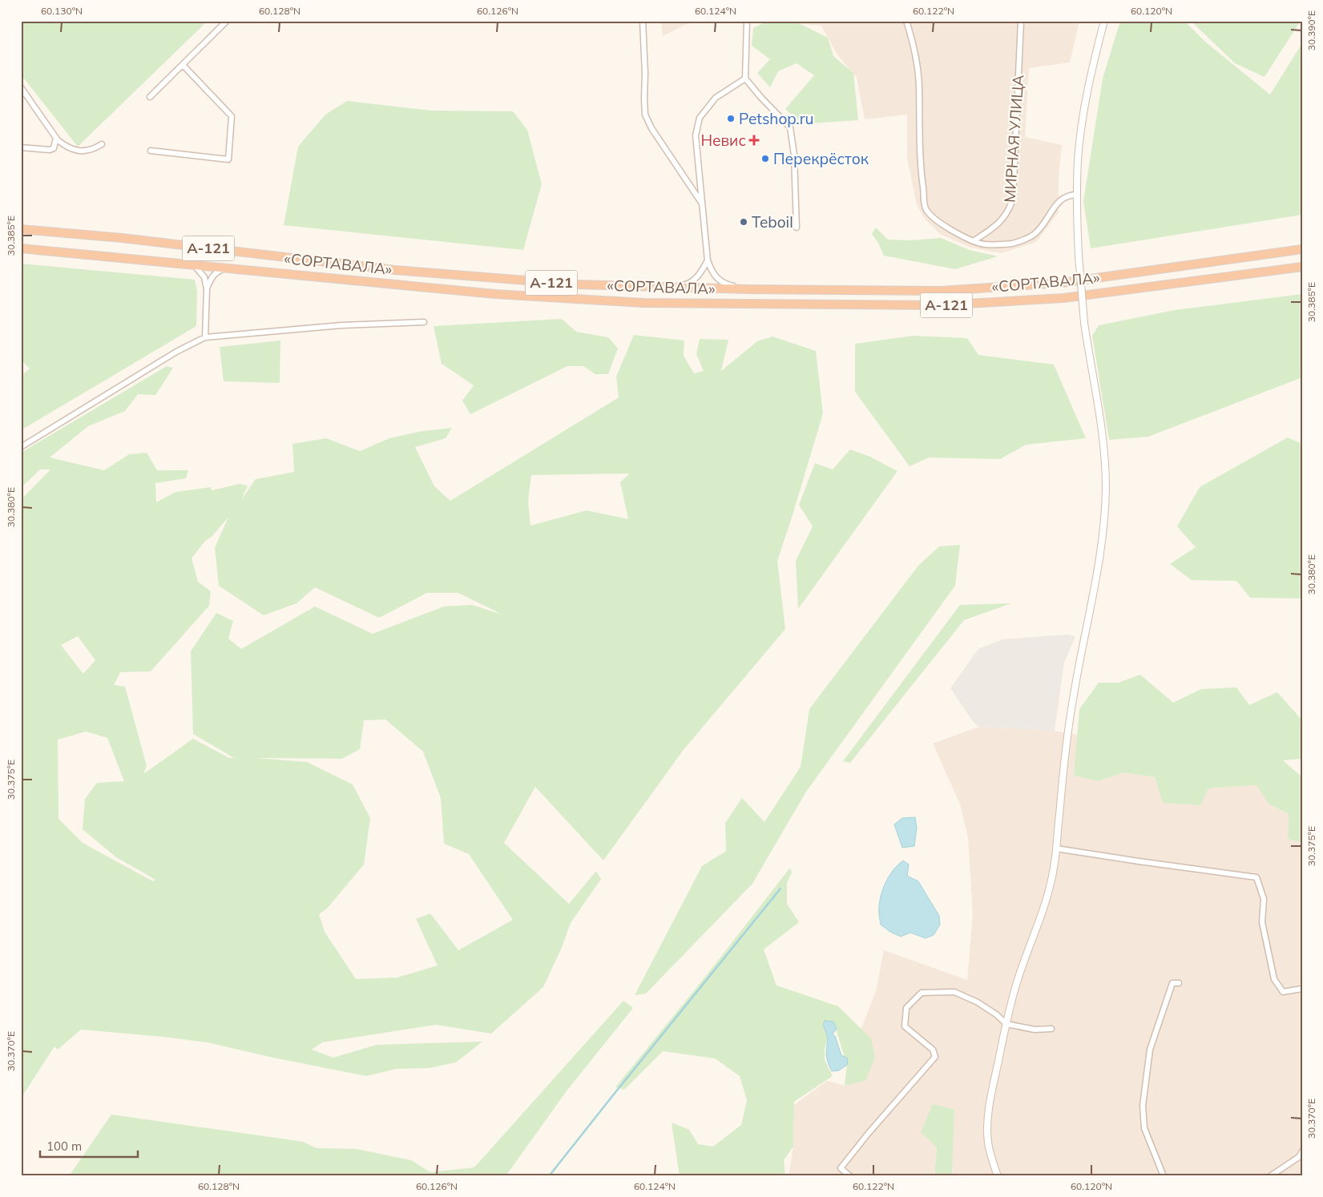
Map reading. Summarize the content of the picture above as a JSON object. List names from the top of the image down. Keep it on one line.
{"streets":{"highway":["А-121","«СОРТАВАЛА»"],"street":["МИРНАЯ УЛИЦА"]},"places":{"other":["Petshop.ru","Перекрёсток","Teboil"],"health":["Невис"]},"scale_bar":"100 m","coordinates":["60.130°N","60.128°N","60.126°N","60.124°N","60.122°N","60.120°N","30.390°E","30.385°E","30.380°E","30.375°E","30.370°E"]}
